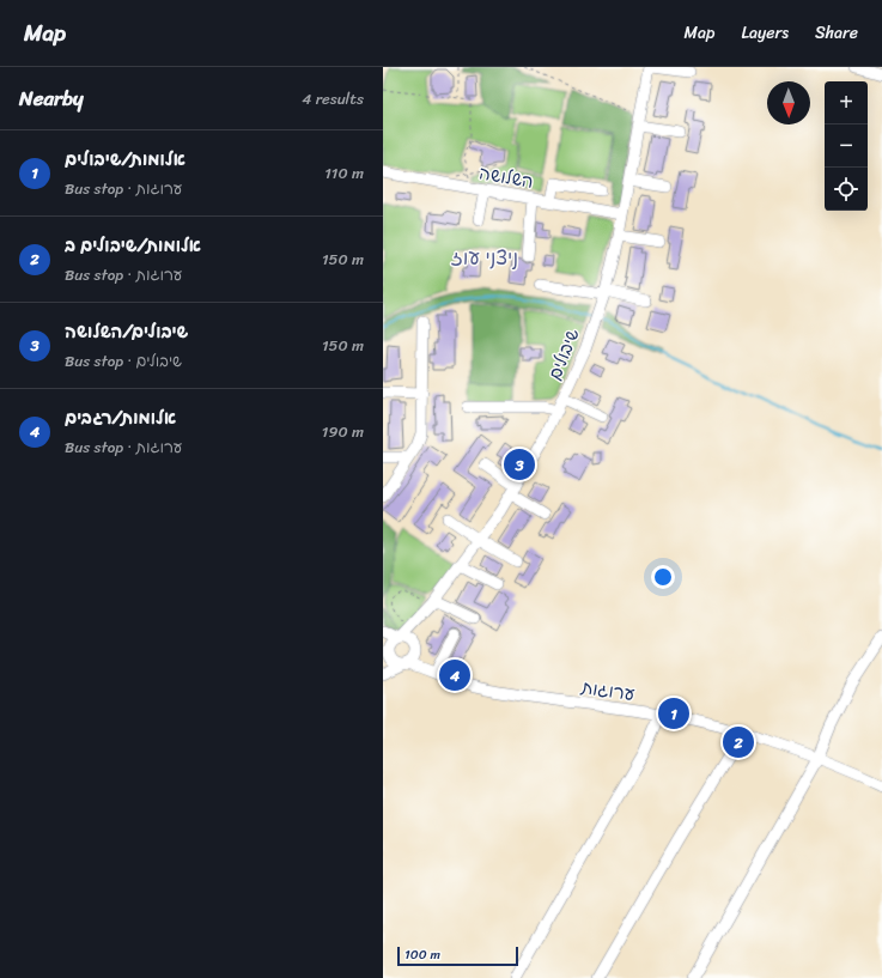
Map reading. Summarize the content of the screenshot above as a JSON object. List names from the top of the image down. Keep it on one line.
{"streets":{"street":["השלושה","שיבולים","ערוגות"]},"crossings":[["השלושה","שיבולים"],["שיבולים","ערוגות"]],"districts":["ניצני עוז"],"scale_bar":"100 m","north":"bottom","page":{"header":"Map","nav":["Map","Layers","Share"],"heading":["Nearby","4 results"],"map_buttons":["+","−"],"list":[{"mark":"1","name":"אלומות/שיבולים","note":"Bus stop · ערוגות","value":"110 m"},{"mark":"2","name":"אלומות/שיבולים ב","note":"Bus stop · ערוגות","value":"150 m"},{"mark":"3","name":"שיבולים/השלושה","note":"Bus stop · שיבולים","value":"150 m"},{"mark":"4","name":"אלומות/רגבים","note":"Bus stop · ערוגות","value":"190 m"}],"pins":["3","4","1","2"],"scale":"100 m"}}
